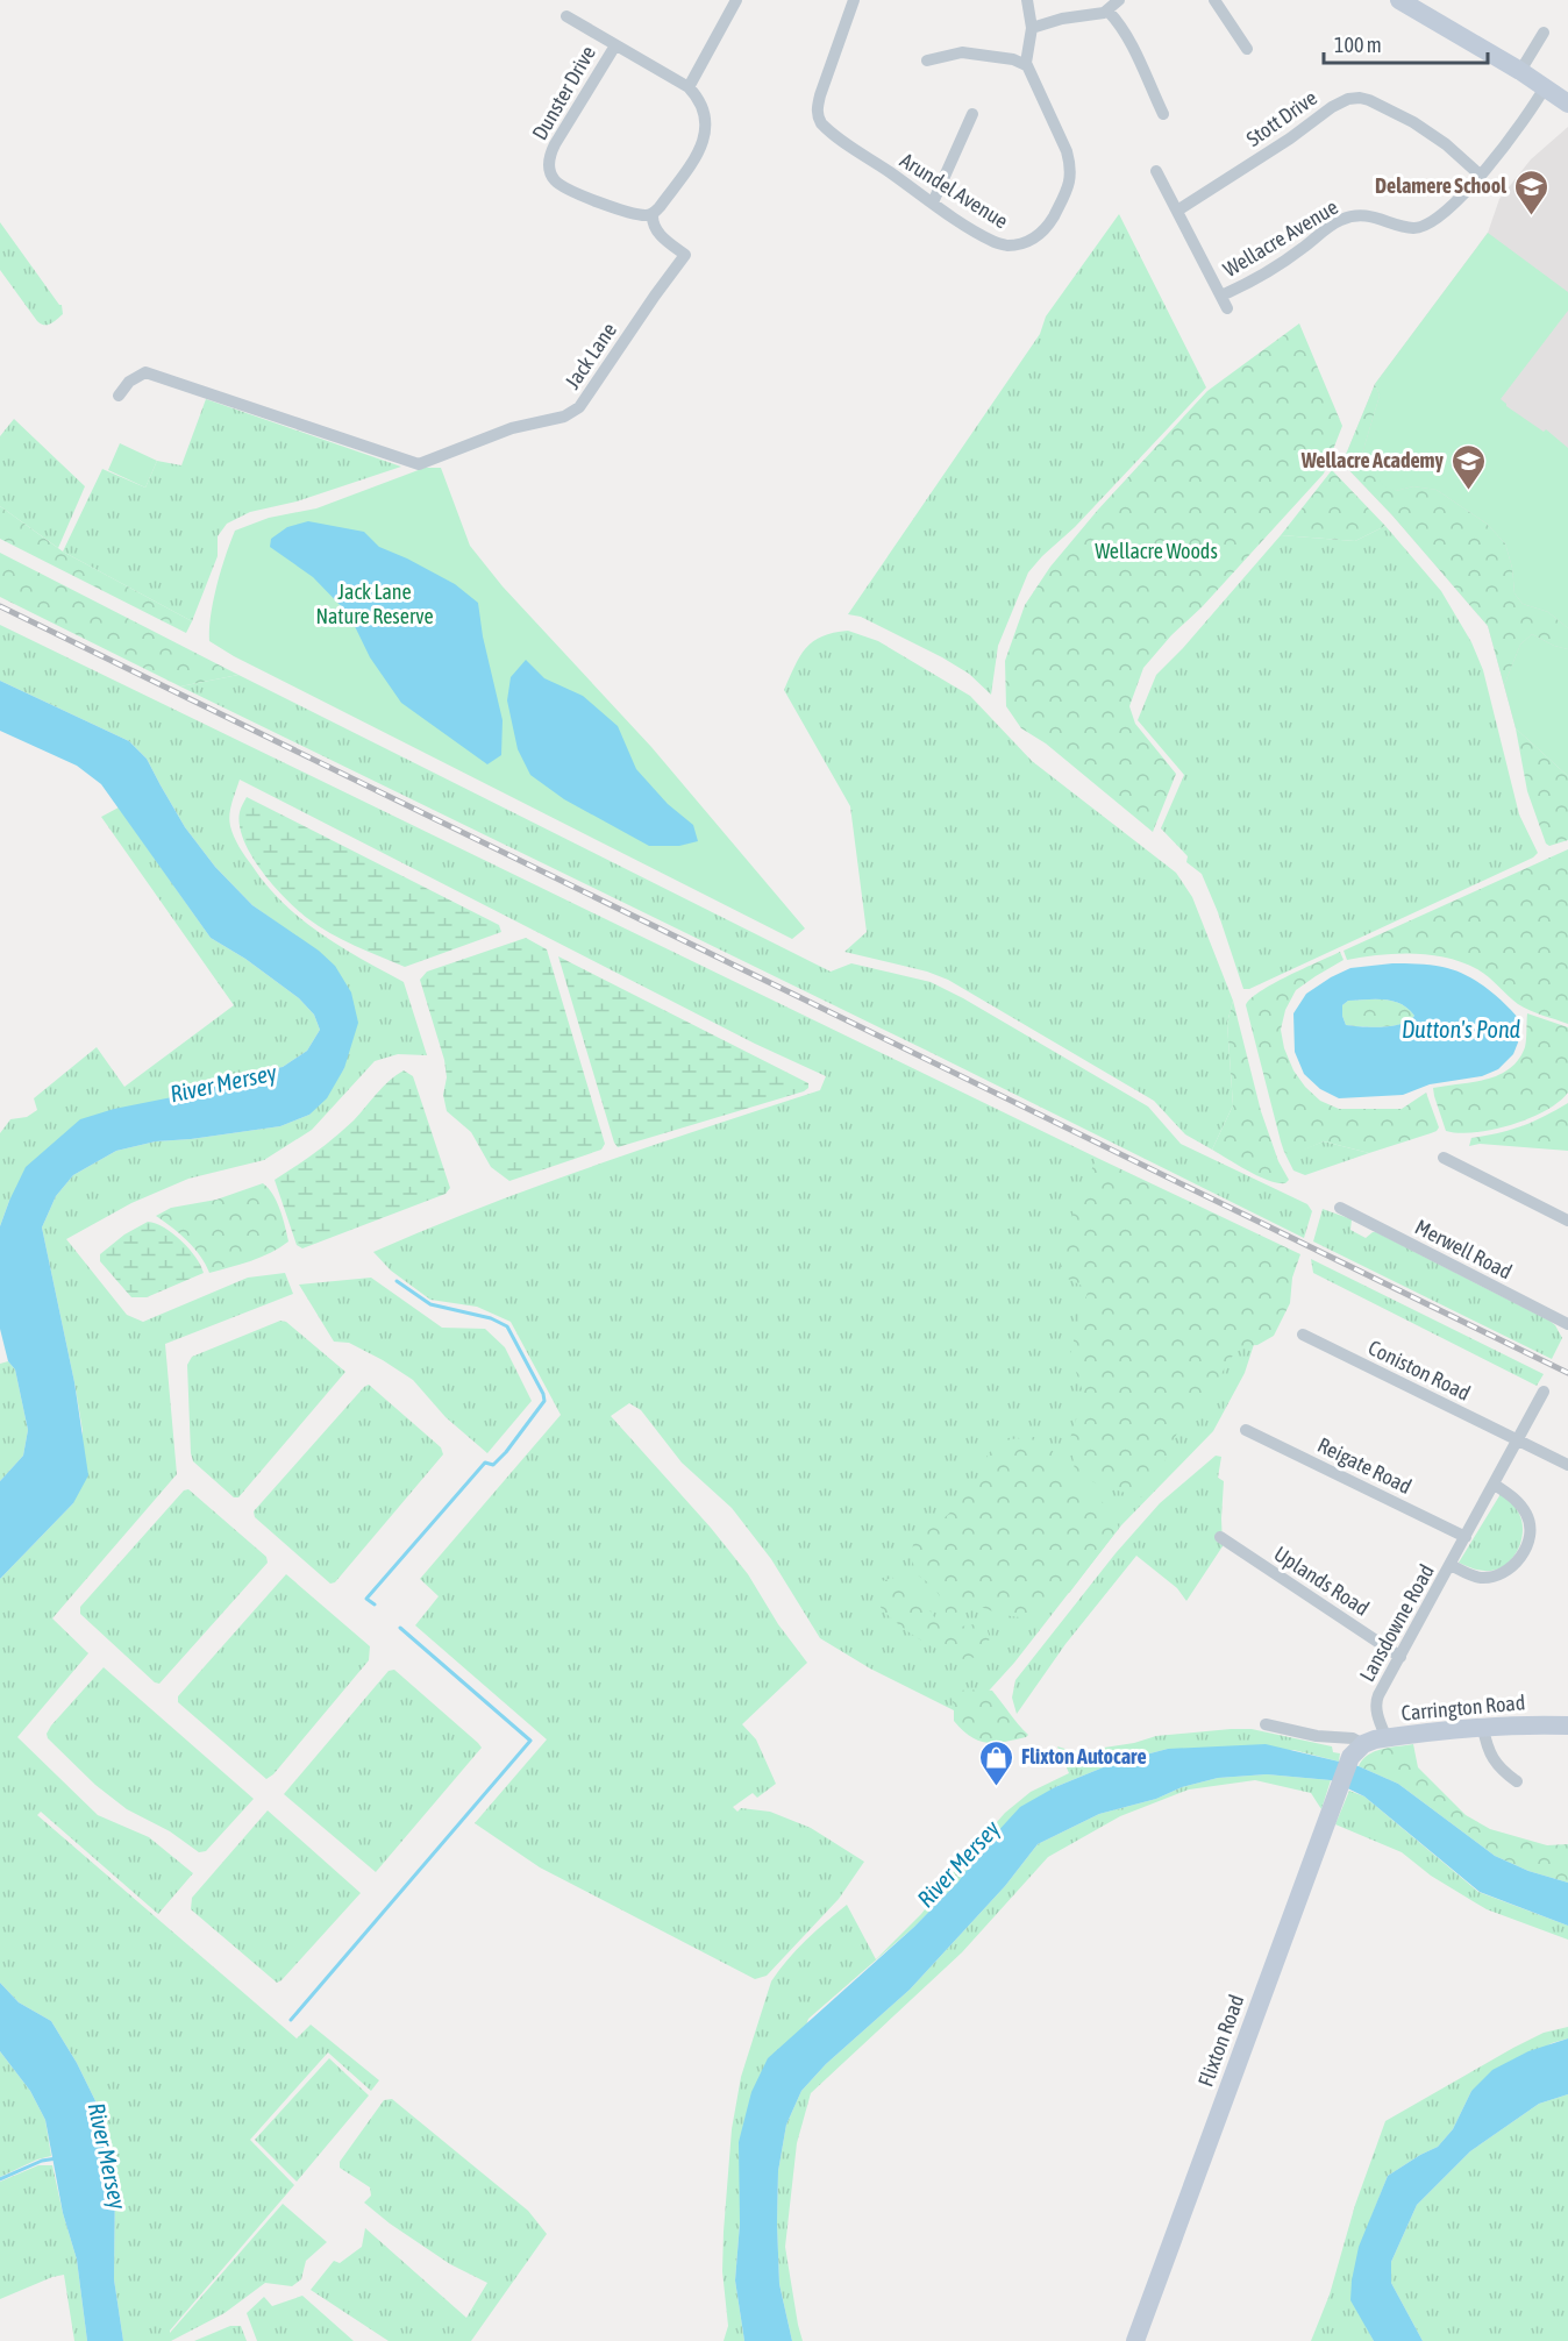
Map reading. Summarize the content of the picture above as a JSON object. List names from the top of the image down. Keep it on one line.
{"streets":{"main road":["Carrington Road","Flixton Road"],"street":["Dunster Drive","Stott Drive","Arundel Avenue","Wellacre Avenue","Jack Lane","Merwell Road","Coniston Road","Reigate Road","Uplands Road","Lansdowne Road"]},"crossings":[["Dunster Drive","Jack Lane"],["Stott Drive","Wellacre Avenue"],["Coniston Road","Lansdowne Road"],["Reigate Road","Lansdowne Road"],["Uplands Road","Lansdowne Road"],["Lansdowne Road","Carrington Road"],["Carrington Road","Flixton Road"]],"water":["Dutton's Pond","River Mersey"],"parks":["Wellacre Woods","Jack Lane Nature Reserve"],"places":{"school or university":["Delamere School","Wellacre Academy"],"shop":["Flixton Autocare"]},"scale_bar":"100 m"}
